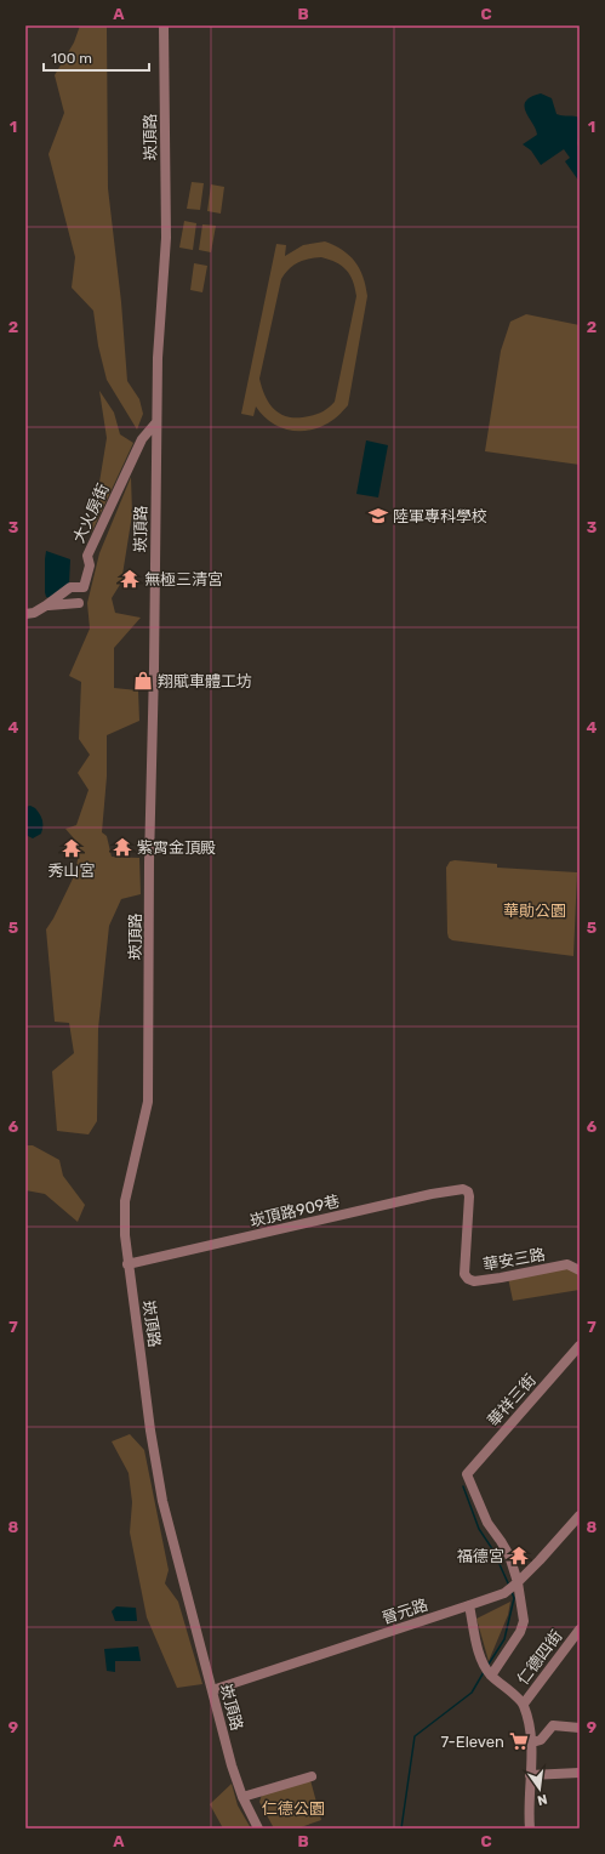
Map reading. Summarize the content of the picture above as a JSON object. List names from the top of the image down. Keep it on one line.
{"streets":{"street":["崁頂路","大火房街","崁頂路909巷","華安三路","華祥三街","晉元路","仁德四街"]},"crossings":[["崁頂路","大火房街"],["崁頂路","崁頂路909巷"],["崁頂路","晉元路"],["崁頂路909巷","華安三路"],["華祥三街","晉元路"]],"parks":["華勛公園","仁德公園"],"places":{"school or university":["陸軍專科學校"],"temple":["無極三清宮","紫霄金頂殿","秀山宮","福德宮"],"shop":["翔賦車體工坊"],"supermarket":["7-Eleven"]},"scale_bar":"100 m","north":"bottom","grid":{"columns":["A","B","C"],"rows":["1","2","3","4","5","6","7","8","9"]}}
